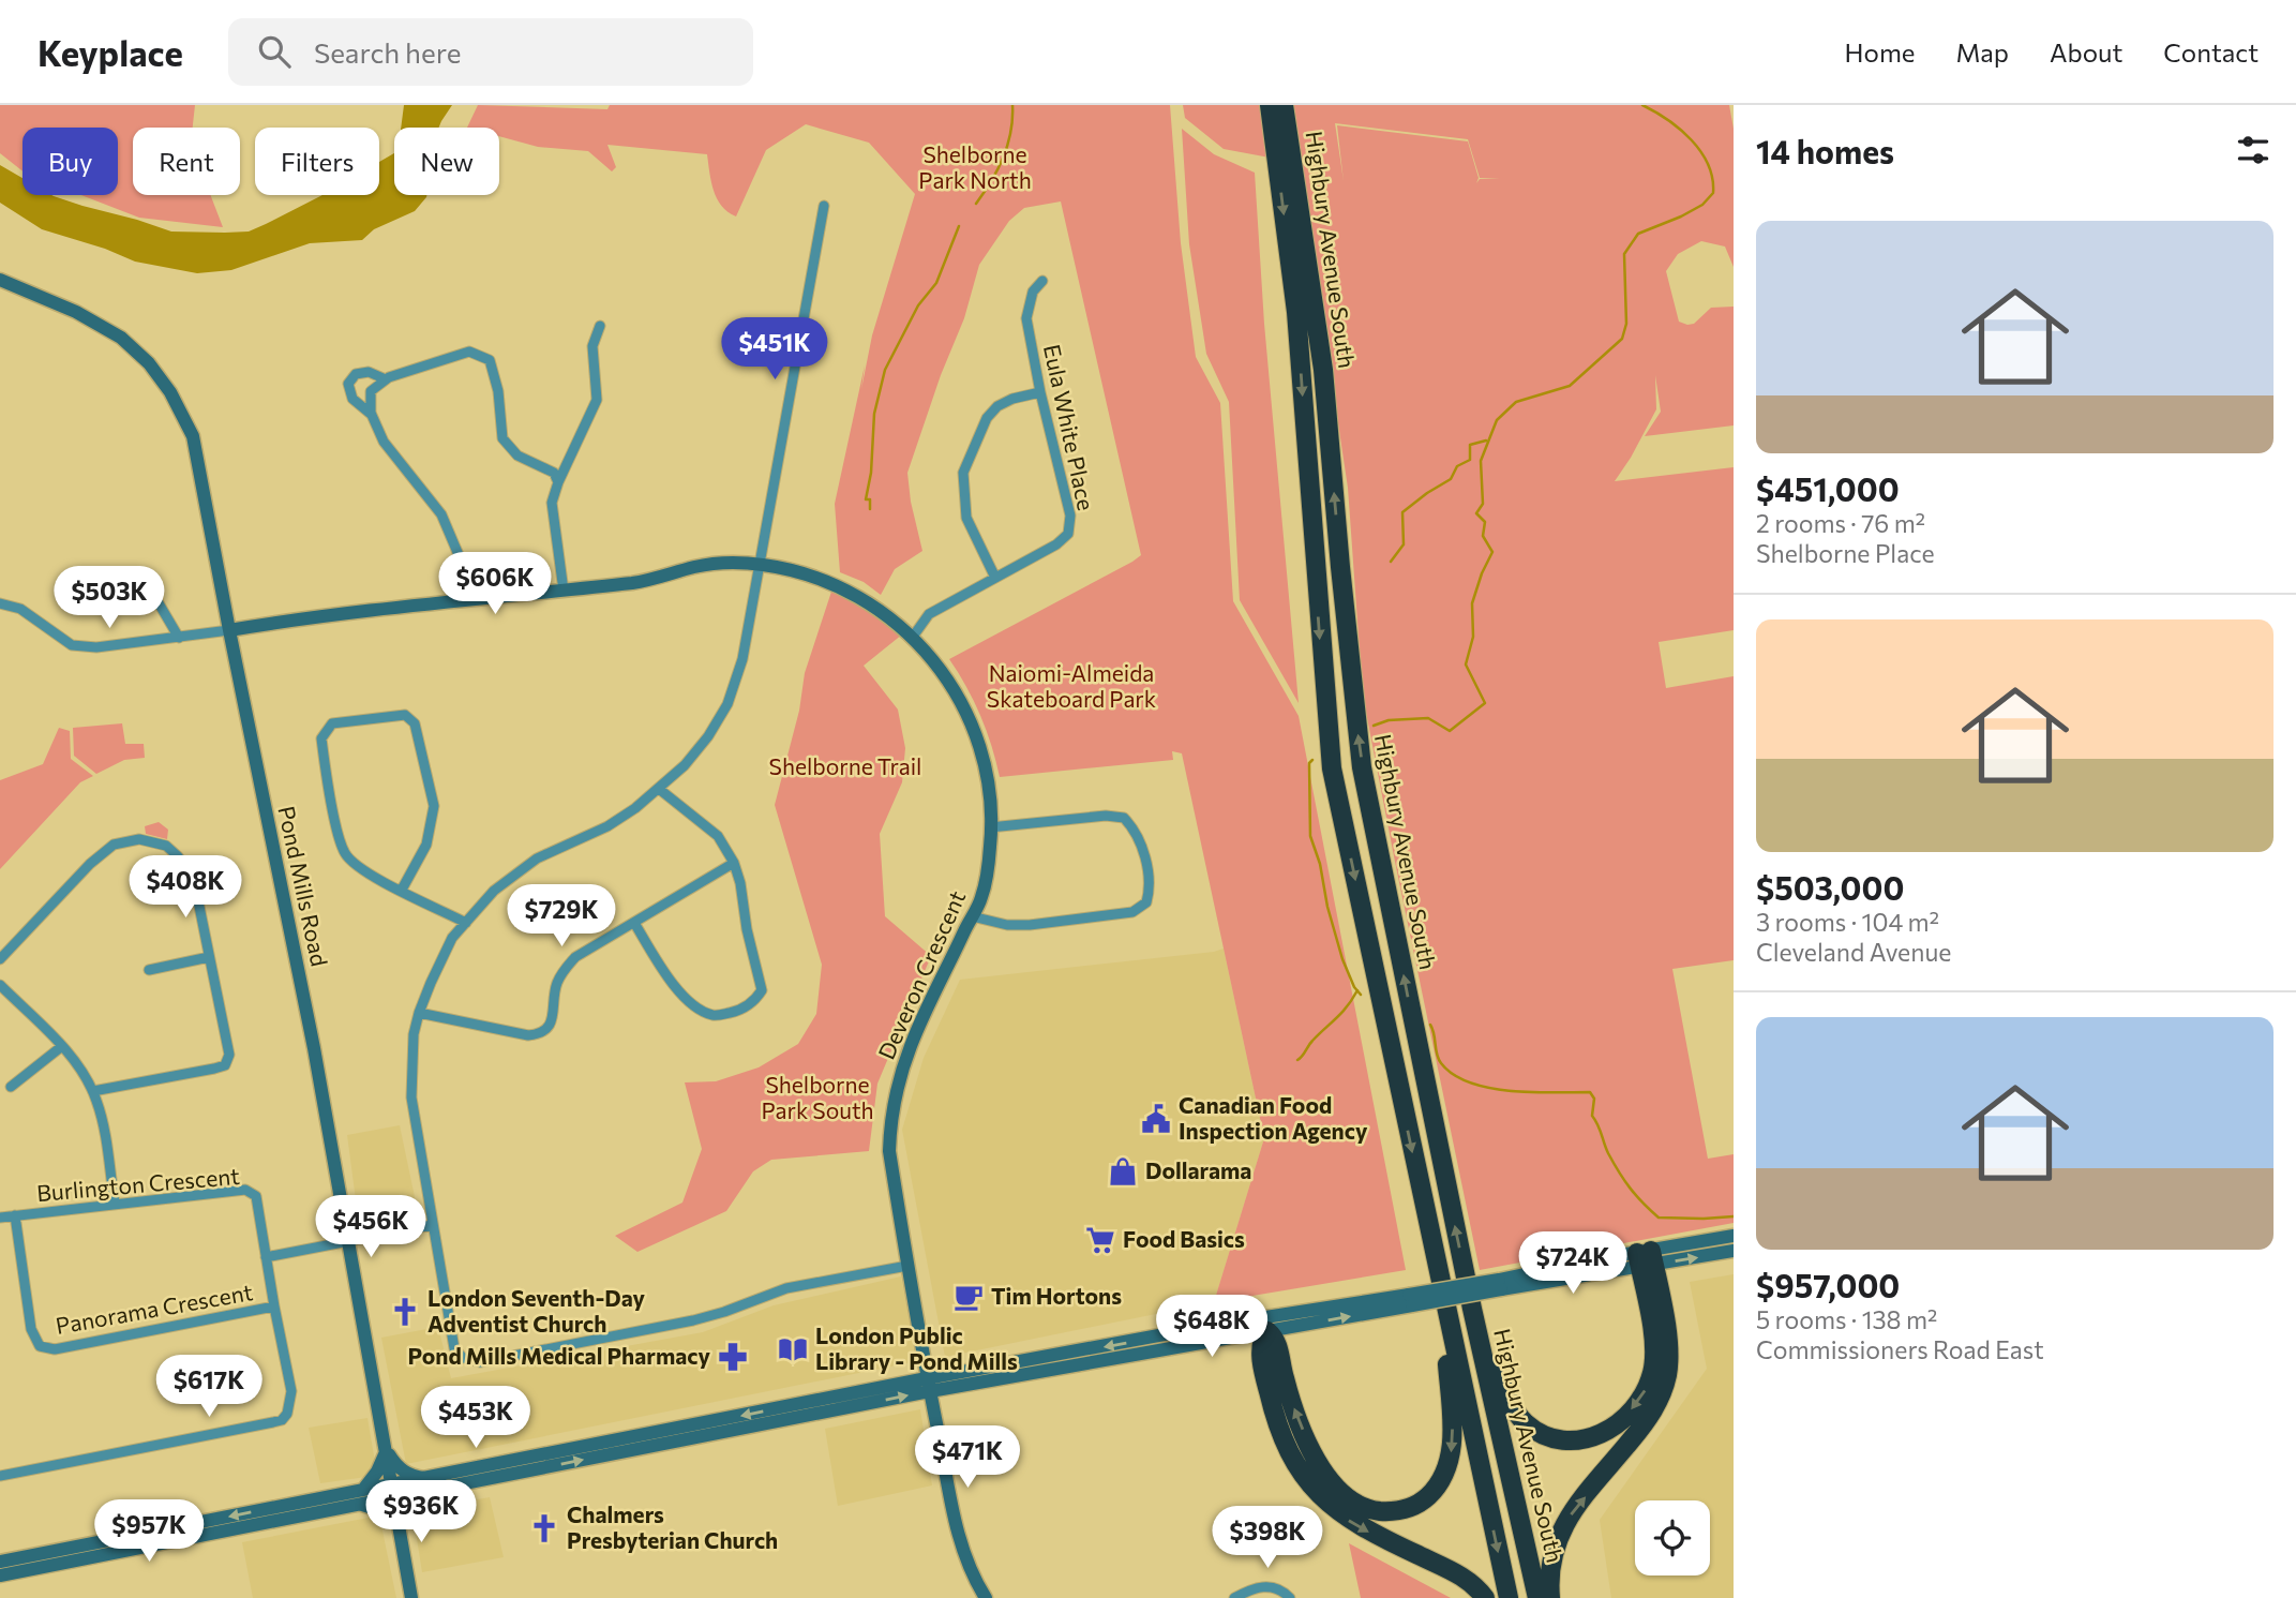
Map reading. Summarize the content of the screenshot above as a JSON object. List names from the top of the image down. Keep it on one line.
{"streets":{"highway":["Highbury Avenue South"],"main road":["Pond Mills Road","Deveron Crescent"],"street":["Eula White Place","Burlington Crescent","Panorama Crescent"]},"crossings":[["Eula White Place","Deveron Crescent"],["Pond Mills Road","Deveron Crescent"],["Burlington Crescent","Panorama Crescent"]],"parks":["Shelborne Park North","Naiomi-Almeida Skateboard Park","Shelborne Trail","Shelborne Park South"],"places":{"public building":["Canadian Food Inspection Agency"],"shop":["Dollarama"],"supermarket":["Food Basics"],"cafe":["Tim Hortons"],"church":["London Seventh-Day Adventist Church","Chalmers Presbyterian Church"],"library":["London Public Library - Pond Mills"],"pharmacy":["Pond Mills Medical Pharmacy"]},"page":{"header":"Keyplace","search":"Search here","nav":["Home","Map","About","Contact"],"heading":"14 homes","chip":["Buy","Rent","Filters","New"],"list":[{"name":"$451,000","note":"2 rooms · 76 m² · Shelborne Place"},{"name":"$503,000","note":"3 rooms · 104 m² · Cleveland Avenue"},{"name":"$957,000","note":"5 rooms · 138 m² · Commissioners Road East"}],"price":["$451K","$606K","$503K","$408K","$729K","$456K","$724K","$648K","$617K","$453K","$471K","$936K","$957K","$398K"]}}
